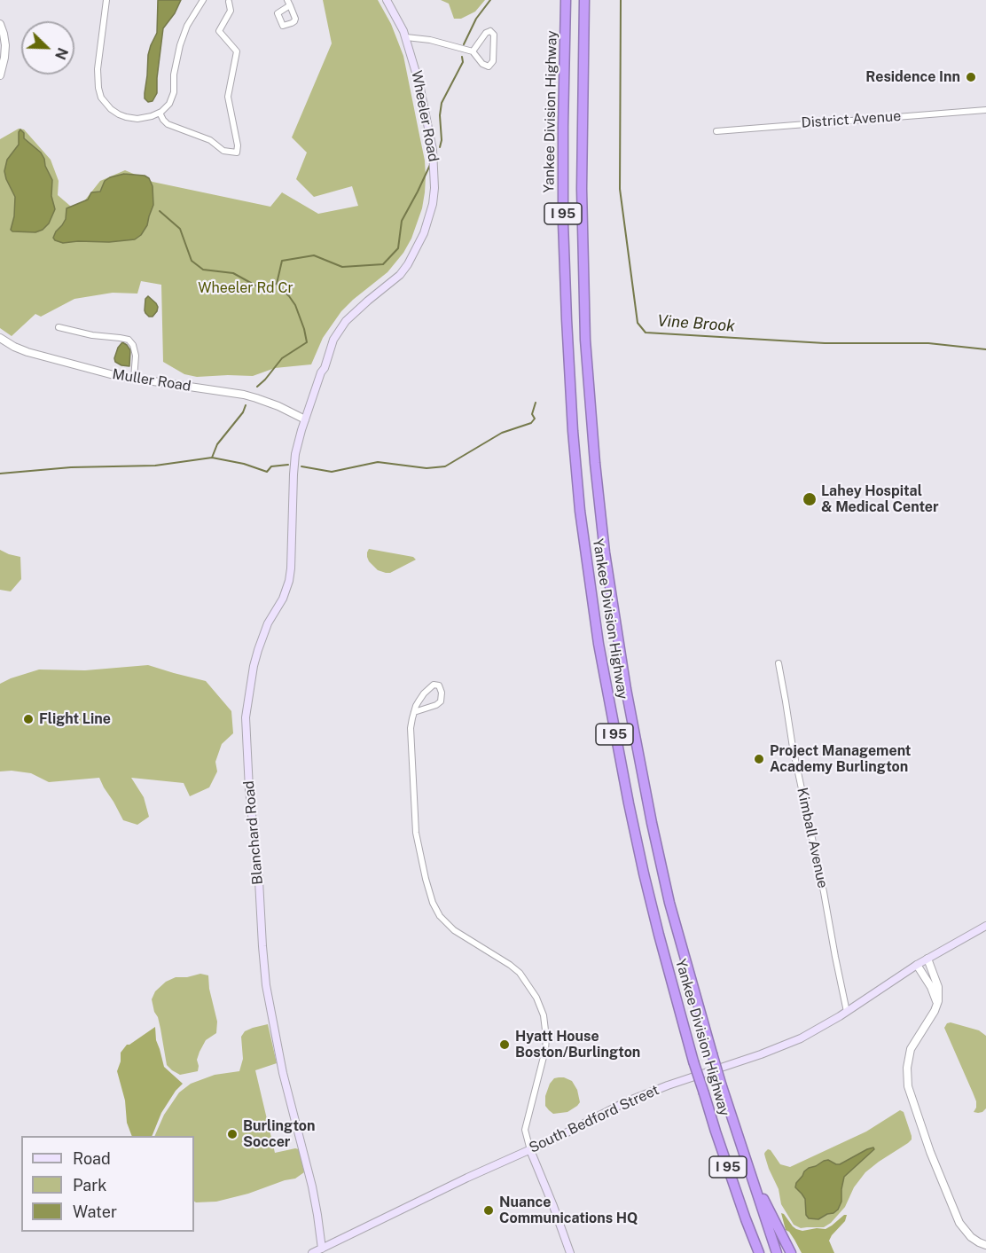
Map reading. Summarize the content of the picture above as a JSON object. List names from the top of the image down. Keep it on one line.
{"streets":{"highway":["Yankee Division Highway","I 95"],"main road":["Wheeler Road","Blanchard Road","South Bedford Street"],"street":["District Avenue","Muller Road","Kimball Avenue"]},"crossings":[["Wheeler Road","Muller Road"],["Wheeler Road","Blanchard Road"],["Muller Road","Blanchard Road"],["Blanchard Road","South Bedford Street"],["Kimball Avenue","South Bedford Street"]],"water":["Vine Brook"],"parks":["Wheeler Rd Cr"],"places":["Residence Inn","Lahey Hospital & Medical Center","Flight Line","Project Management Academy Burlington","Hyatt House Boston/Burlington","Burlington Soccer","Nuance Communications HQ"],"legend":["Road","Park","Water"],"north":"bottom right"}
